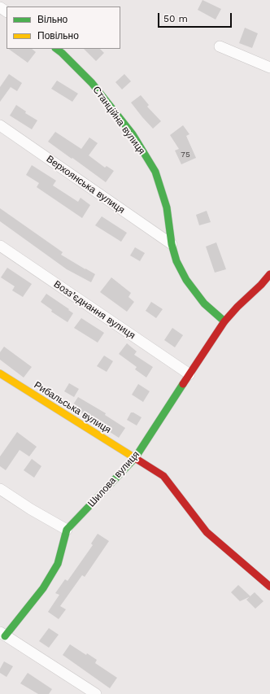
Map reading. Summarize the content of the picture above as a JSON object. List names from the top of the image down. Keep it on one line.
{"streets":{"street":["Станційна вулиця","Верхоянська вулиця","Возз’єднання вулиця","Рибальська вулиця","Шилова вулиця"]},"crossings":[["Станційна вулиця","Верхоянська вулиця"],["Станційна вулиця","Шилова вулиця"],["Возз’єднання вулиця","Шилова вулиця"],["Рибальська вулиця","Шилова вулиця"]],"house_numbers":["75"],"legend":["Вільно","Повільно"],"scale_bar":"50 m"}
